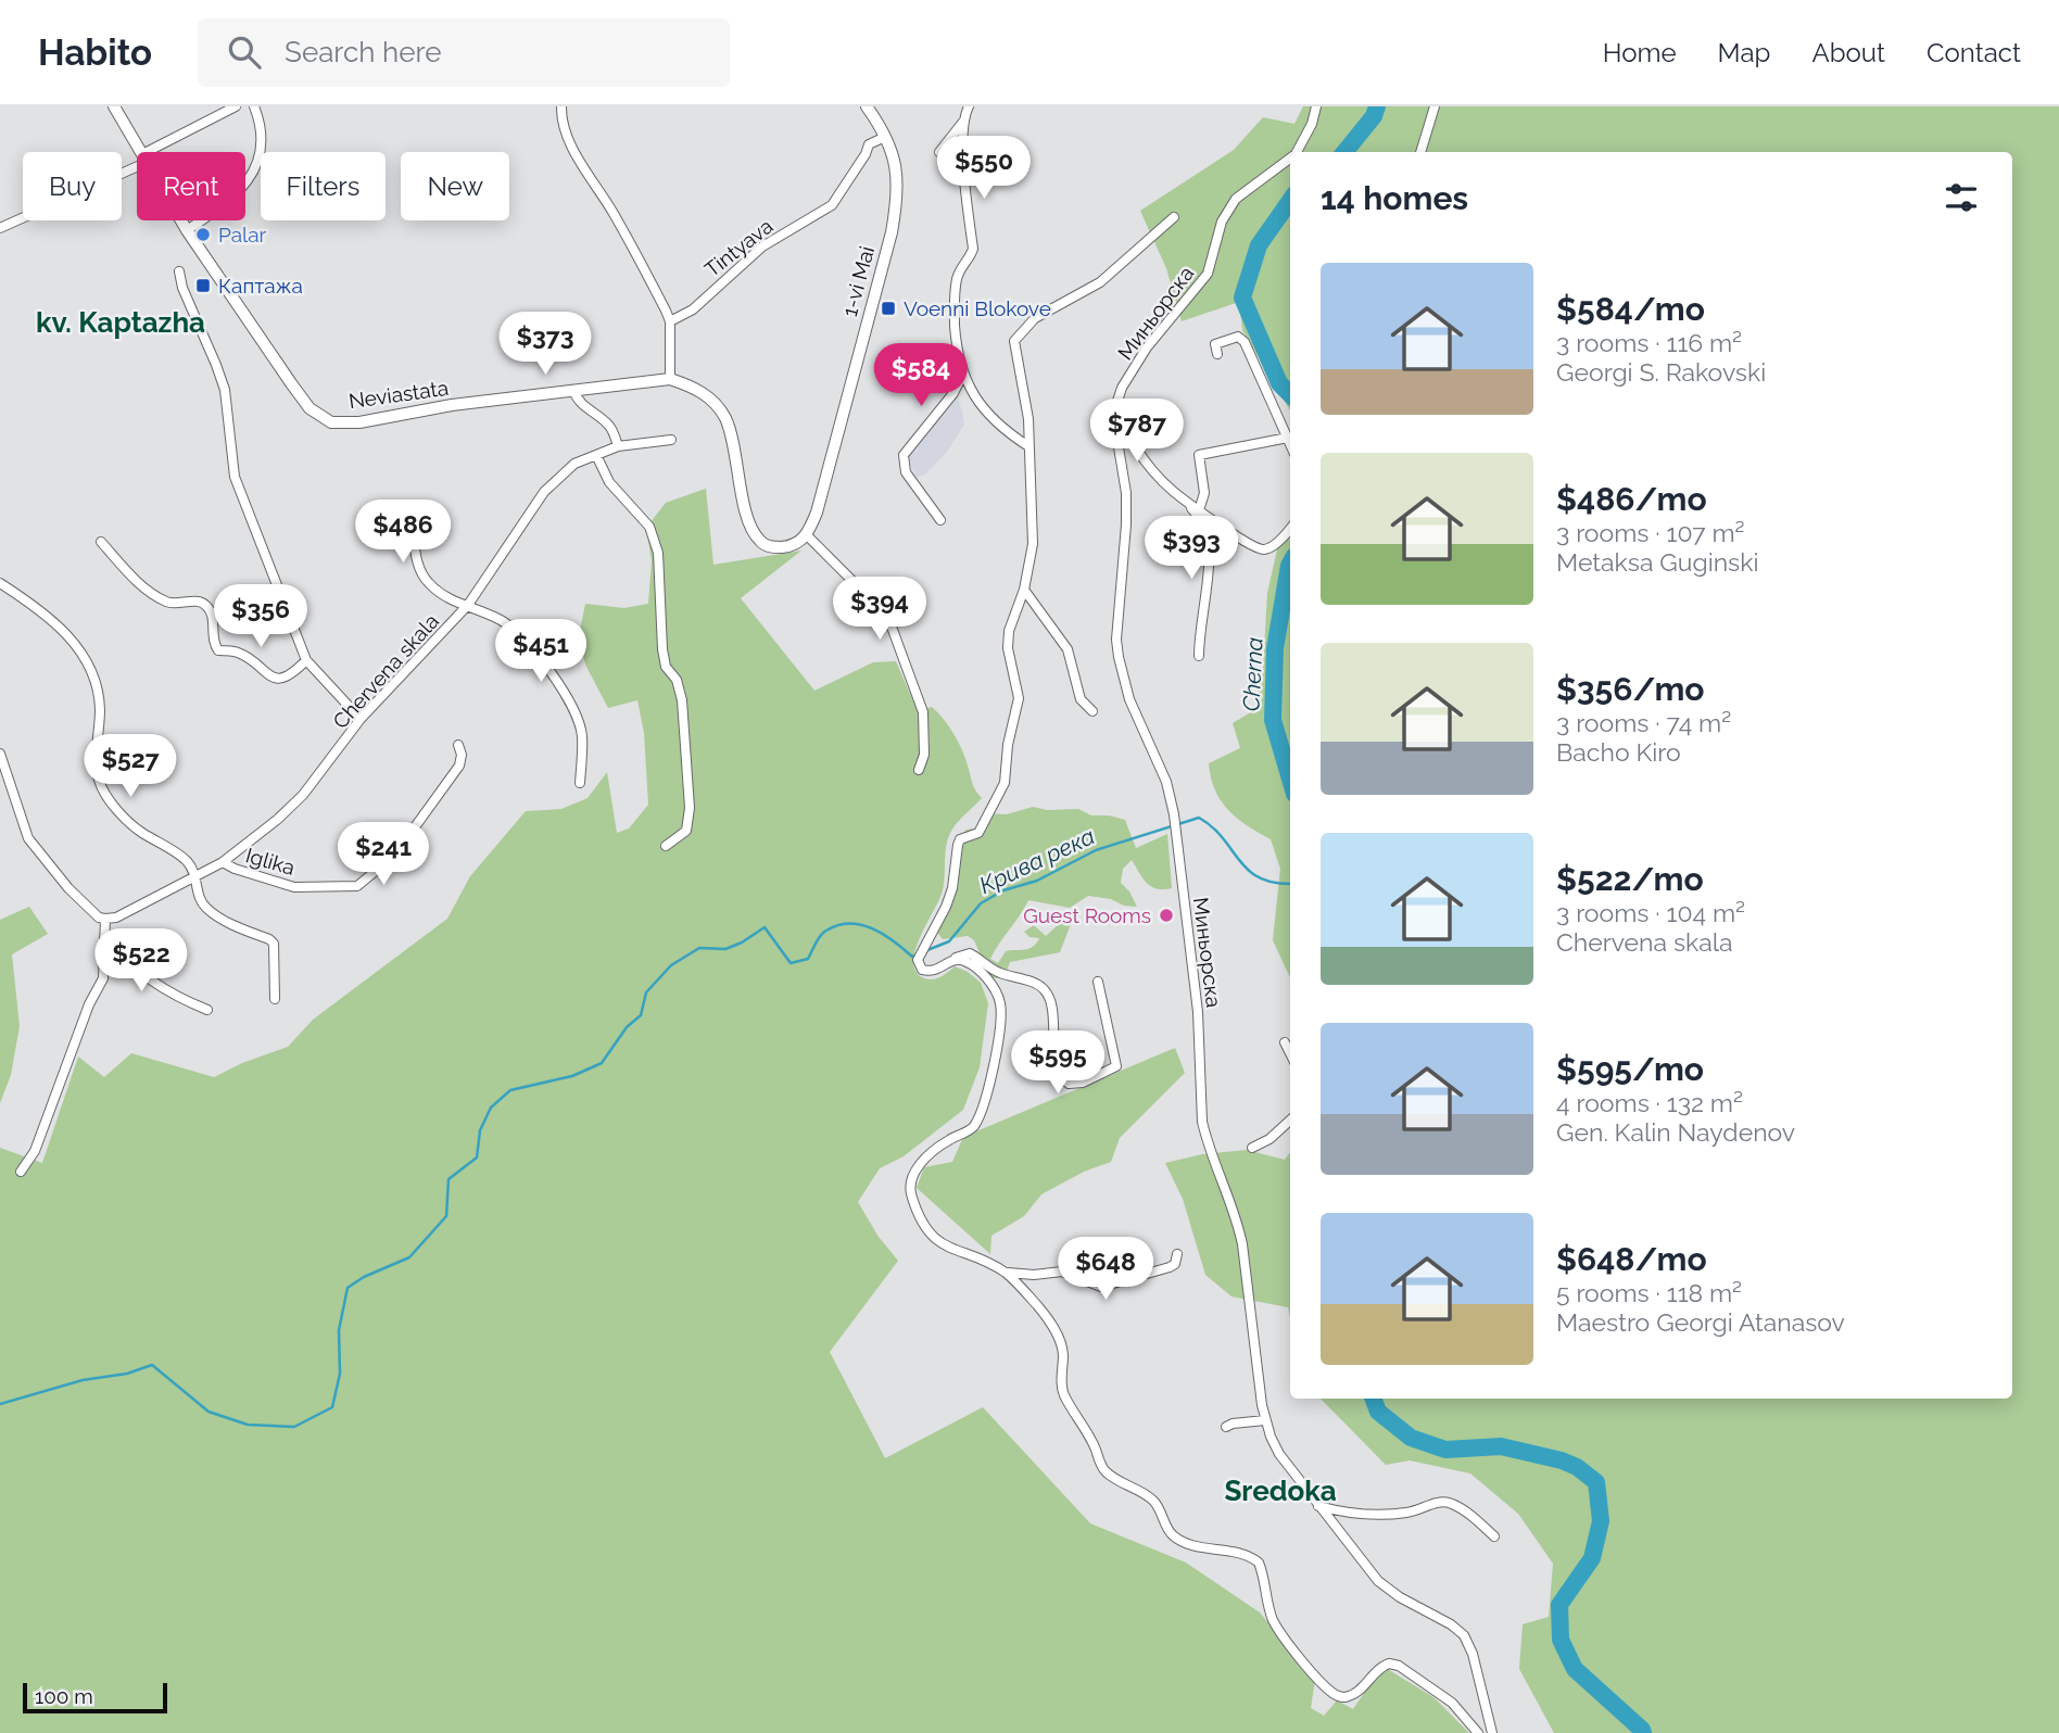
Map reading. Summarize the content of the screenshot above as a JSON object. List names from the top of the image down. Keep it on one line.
{"streets":{"street":["Tintyava","1-vi Mai","Миньорска","Neviastata","Chervena skala","Iglika"]},"crossings":[["Tintyava","1-vi Mai"],["Chervena skala","Iglika"]],"districts":["kv. Kaptazha","Sredoka"],"water":["Cherna","Крива река"],"places":{"other":["Palar","Guest Rooms"],"transit":["Каптажа","Voenni Blokove"]},"scale_bar":"100 m","page":{"header":"Habito","search":"Search here","nav":["Home","Map","About","Contact"],"price":["$550","$373","$584","$787","$486","$393","$394","$356","$451","$527","$241","$522","$595","$648"],"chip":["Buy","Rent","Filters","New"],"heading":"14 homes","list":[{"name":"$584/mo","note":"3 rooms · 116 m² · Georgi S. Rakovski"},{"name":"$486/mo","note":"3 rooms · 107 m² · Metaksa Guginski"},{"name":"$356/mo","note":"3 rooms · 74 m² · Bacho Kiro"},{"name":"$522/mo","note":"3 rooms · 104 m² · Chervena skala"},{"name":"$595/mo","note":"4 rooms · 132 m² · Gen. Kalin Naydenov"},{"name":"$648/mo","note":"5 rooms · 118 m² · Maestro Georgi Atanasov"}],"scale":"100 m"}}
